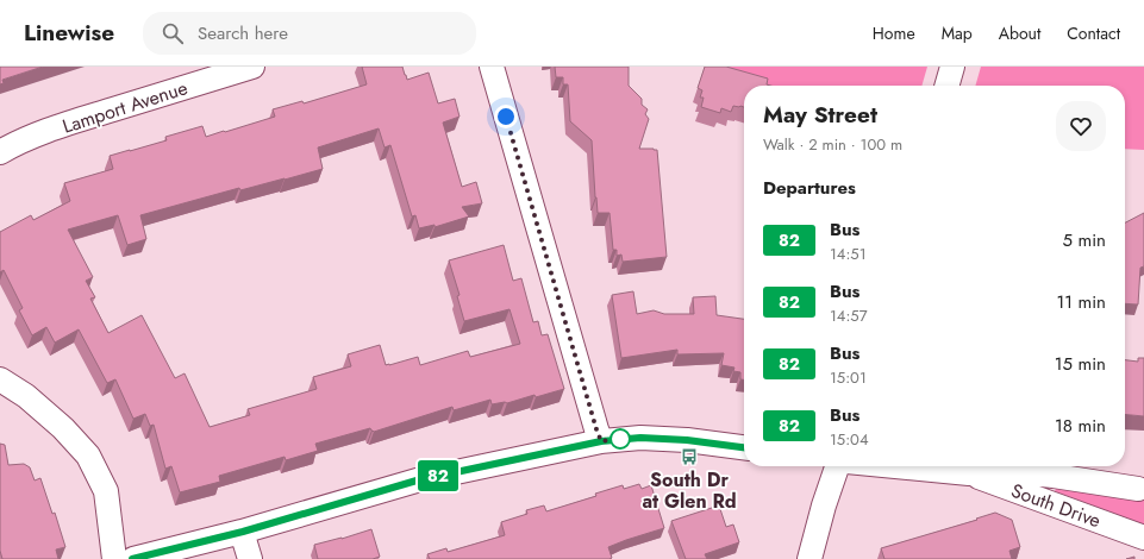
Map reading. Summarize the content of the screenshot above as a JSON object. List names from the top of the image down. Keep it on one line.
{"streets":{"street":["Lamport Avenue","South Drive"]},"places":{"bus stop":["South Dr at Glen Rd"]},"lines":["bus line 82"],"page":{"header":"Linewise","search":"Search here","nav":["Home","Map","About","Contact"],"on_map":"82","heading":[["May Street","Walk · 2 min · 100 m"],"Departures"],"list":[{"mark":"82","name":"Bus","note":"14:51","value":"5 min"},{"mark":"82","name":"Bus","note":"14:57","value":"11 min"},{"mark":"82","name":"Bus","note":"15:01","value":"15 min"},{"mark":"82","name":"Bus","note":"15:04","value":"18 min"}]}}
